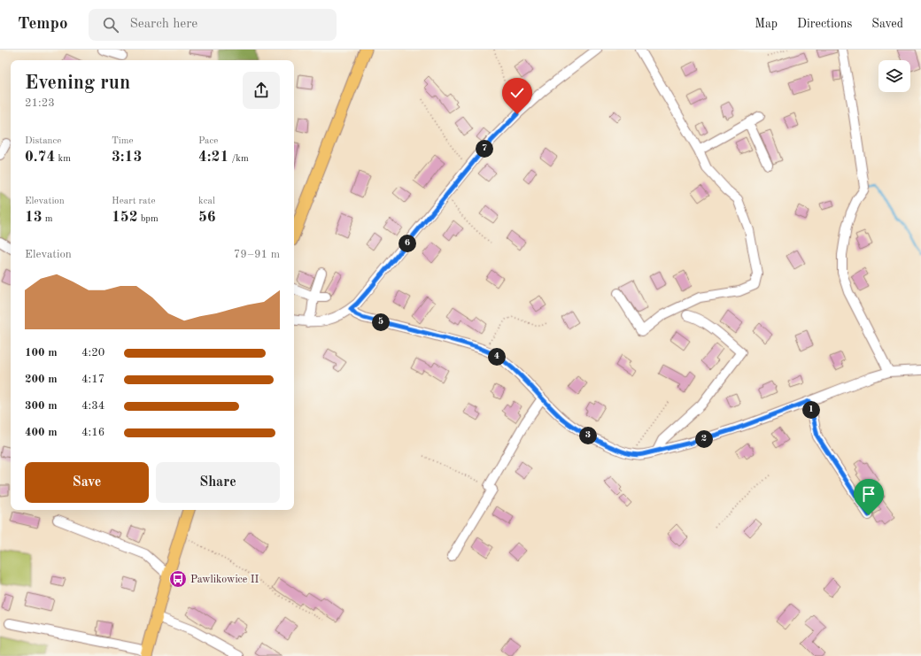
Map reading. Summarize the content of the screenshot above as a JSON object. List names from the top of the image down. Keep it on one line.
{"places":{"bus stop":["Pawlikowice II"]},"page":{"header":"Tempo","search":"Search here","nav":["Map","Directions","Saved"],"heading":["Evening run","21:23"],"stats":[["Distance","0.74 km"],["Time","3:13"],["Pace","4:21 /km"],["Elevation","13 m"],["Heart rate","152 bpm"],["kcal","56"]],"pins":["7","6","5","4","1","3","2"],"chart":["Elevation","79–91 m"],"list":[{"name":"100 m","note":"4:20"},{"name":"200 m","note":"4:17"},{"name":"300 m","note":"4:34"},{"name":"400 m","note":"4:16"}],"buttons":["Save","Share"]}}
